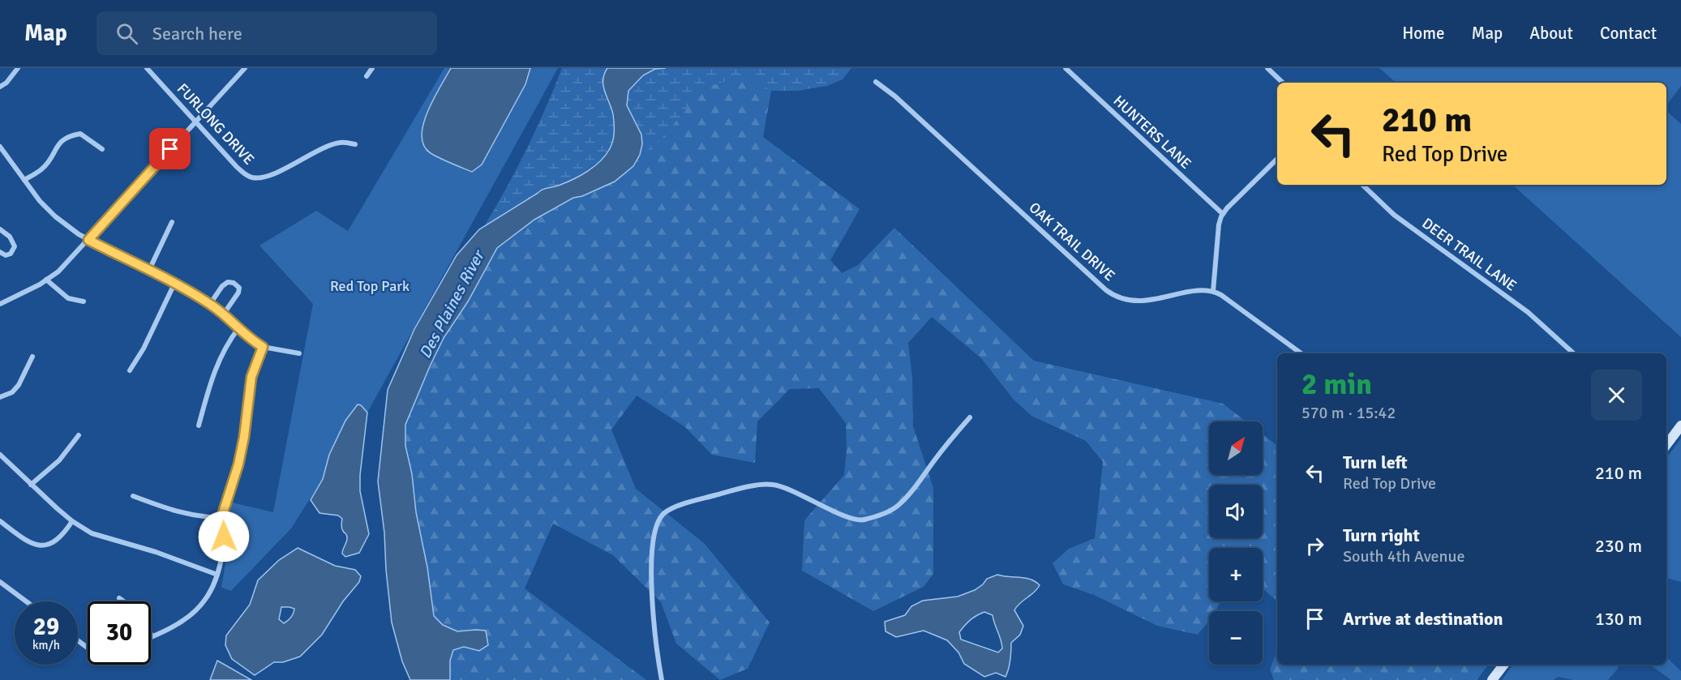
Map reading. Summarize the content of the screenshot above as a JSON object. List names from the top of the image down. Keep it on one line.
{"streets":{"street":["FURLONG DRIVE","HUNTERS LANE","OAK TRAIL DRIVE","DEER TRAIL LANE"]},"water":["Des Plaines River"],"parks":["Red Top Park"],"north":"top right","page":{"header":"Map","search":"Search here","nav":["Home","Map","About","Contact"],"turn":["210 m","Red Top Drive"],"heading":["2 min","570 m · 15:42"],"map_buttons":["+","−"],"list":[{"name":"Turn left","note":"Red Top Drive","value":"210 m"},{"name":"Turn right","note":"South 4th Avenue","value":"230 m"},{"name":"Arrive at destination","value":"130 m"}],"speed":"29 km/h","limit":"30"}}
